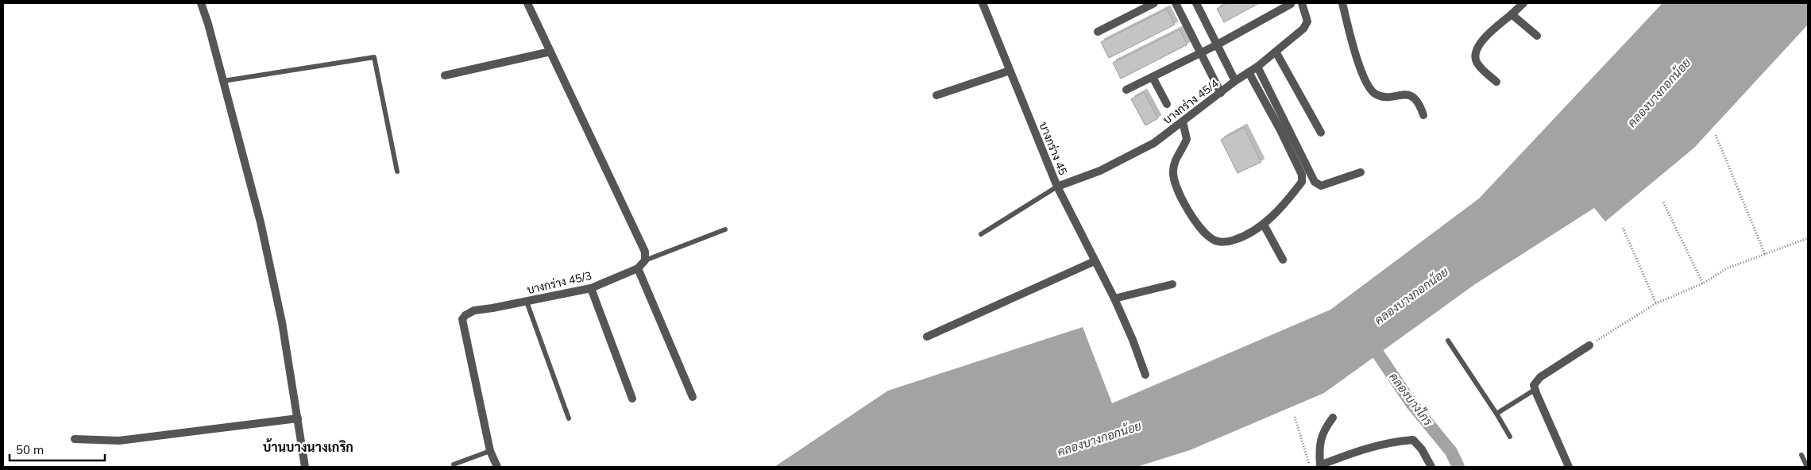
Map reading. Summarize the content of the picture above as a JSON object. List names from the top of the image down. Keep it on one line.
{"streets":{"street":["บางกร่าง 45/4","บางกร่าง 45","บางกร่าง 45/3"]},"crossings":[["บางกร่าง 45/4","บางกร่าง 45"]],"districts":["บ้านบางนางเกริก"],"water":["คลองบางกอกน้อย","คลองบางไกร"],"scale_bar":"50 m"}
